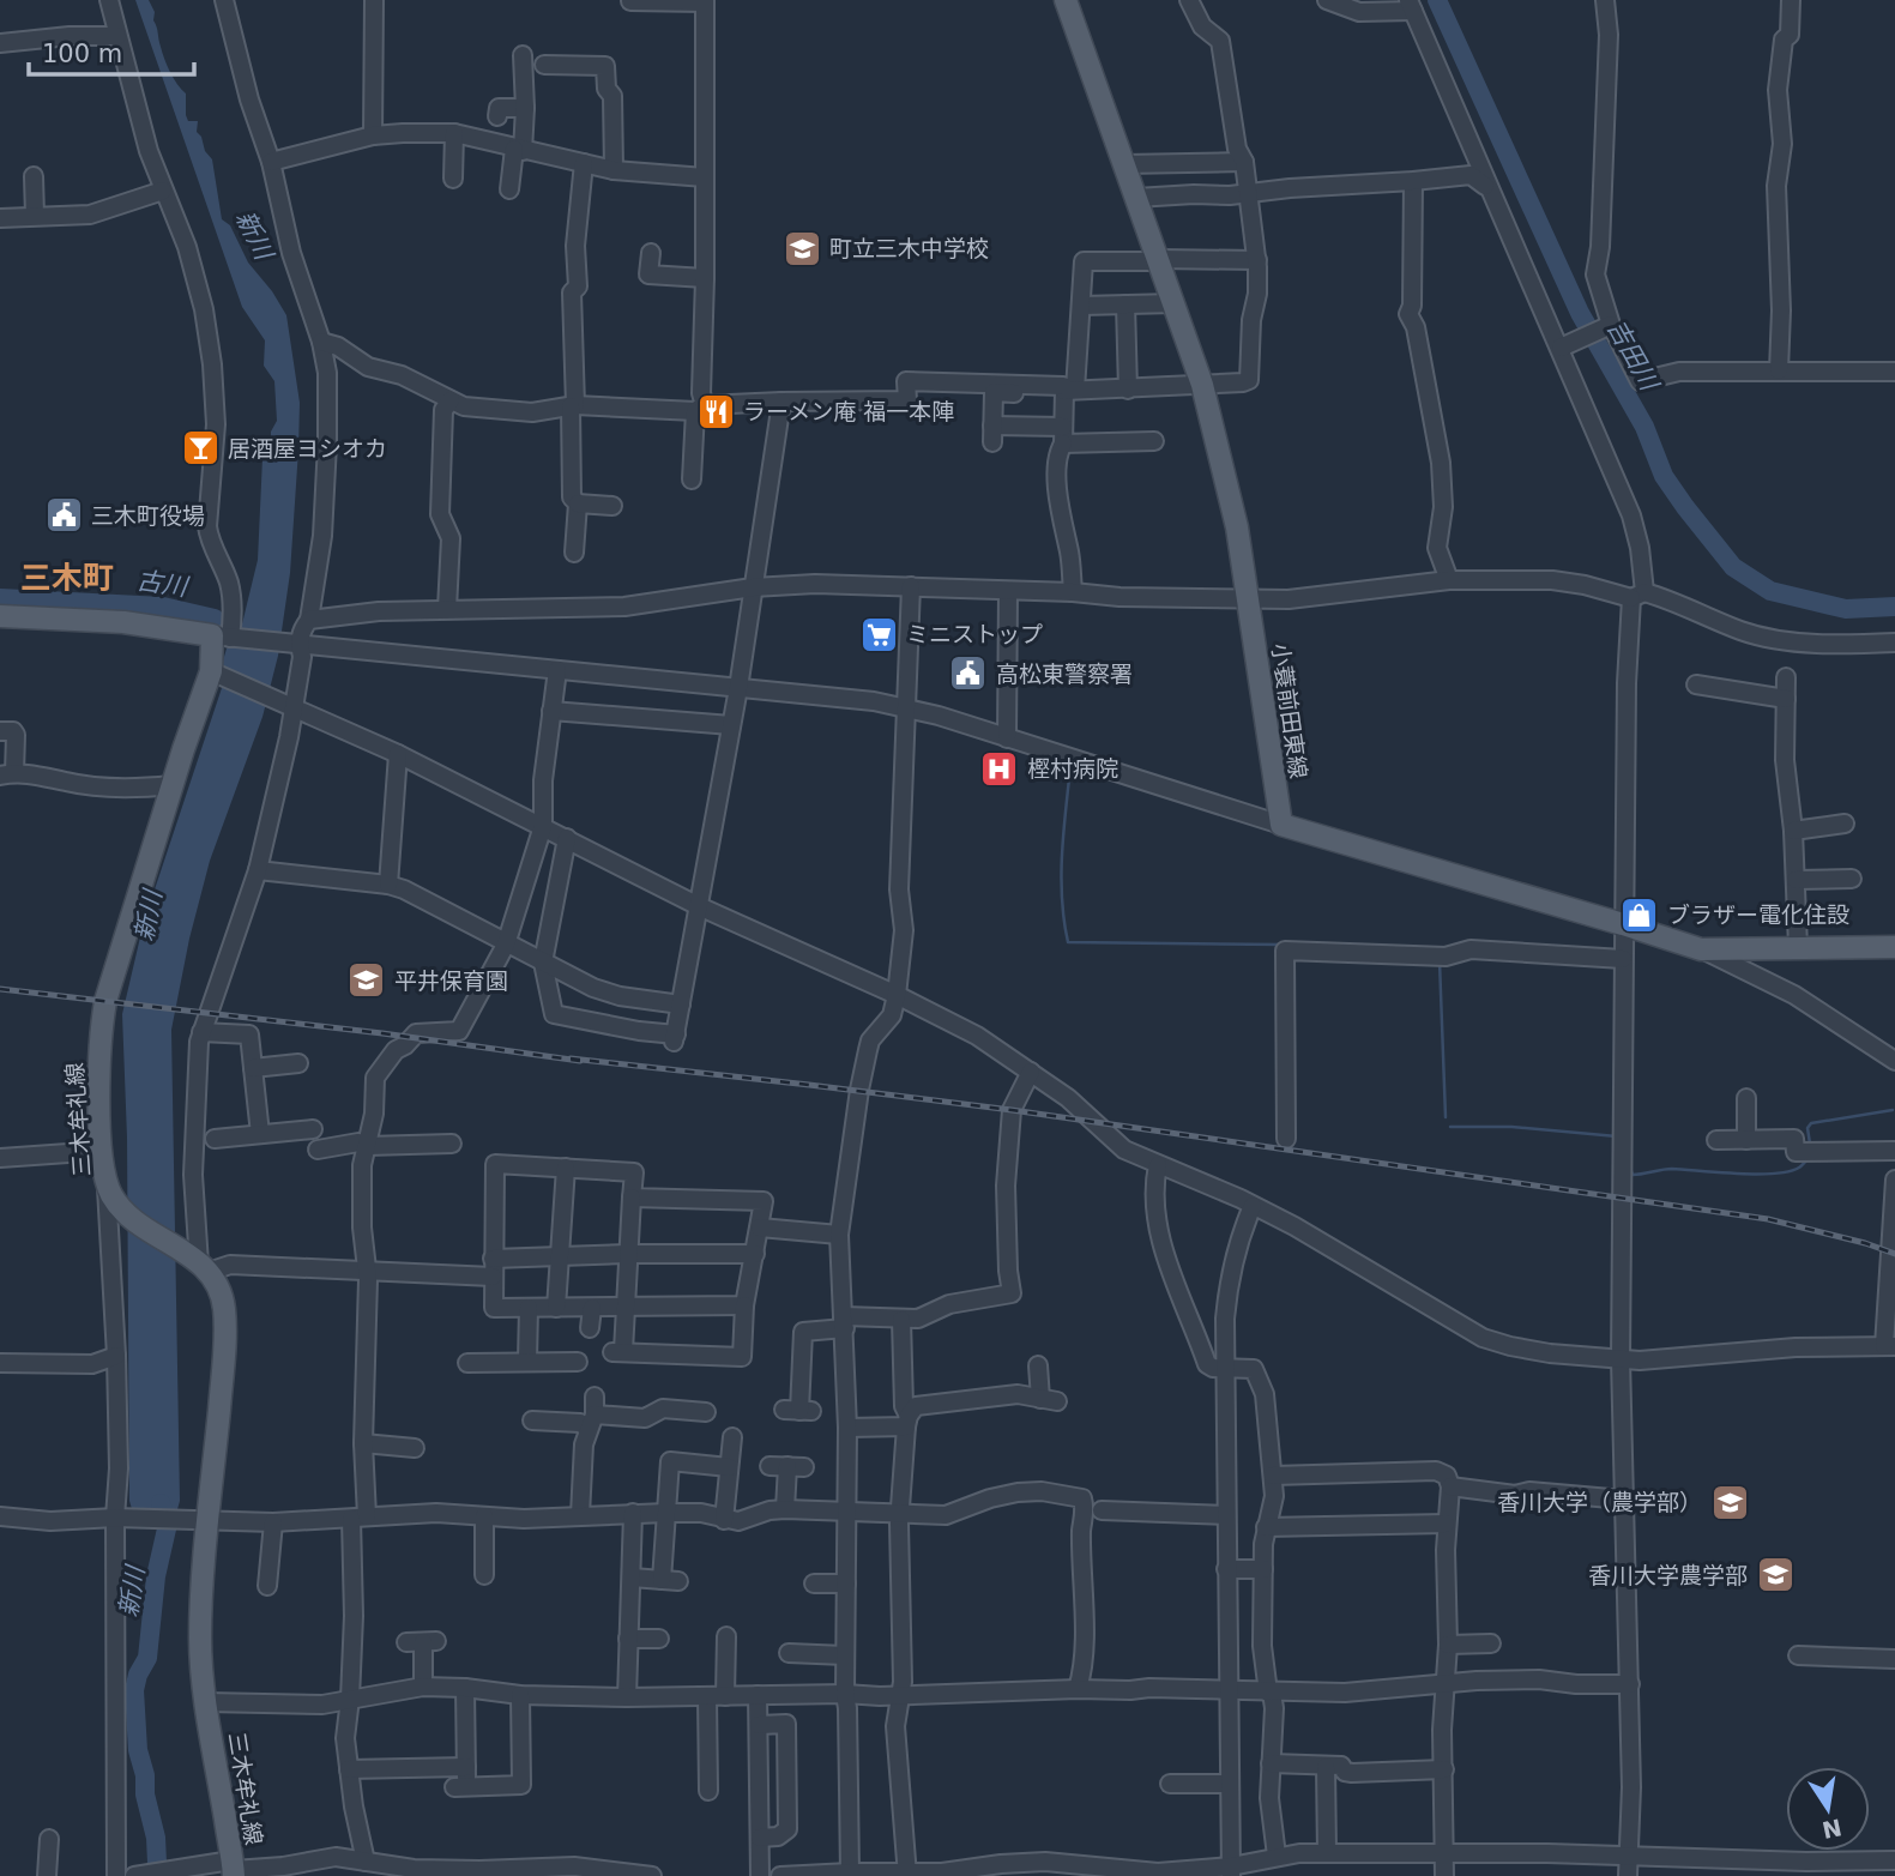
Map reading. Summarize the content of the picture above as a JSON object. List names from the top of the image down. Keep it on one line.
{"streets":{"main road":["小蓑前田東線","三木牟礼線"]},"districts":["三木町"],"water":["新川","吉田川","古川"],"places":{"school or university":["町立三木中学校","平井保育園","香川大学（農学部）","香川大学農学部"],"restaurant":["ラーメン庵 福一本陣"],"bar":["居酒屋ヨシオカ"],"public building":["三木町役場","高松東警察署"],"supermarket":["ミニストップ"],"hospital":["樫村病院"],"shop":["ブラザー電化住設"]},"scale_bar":"100 m","north":"bottom"}
